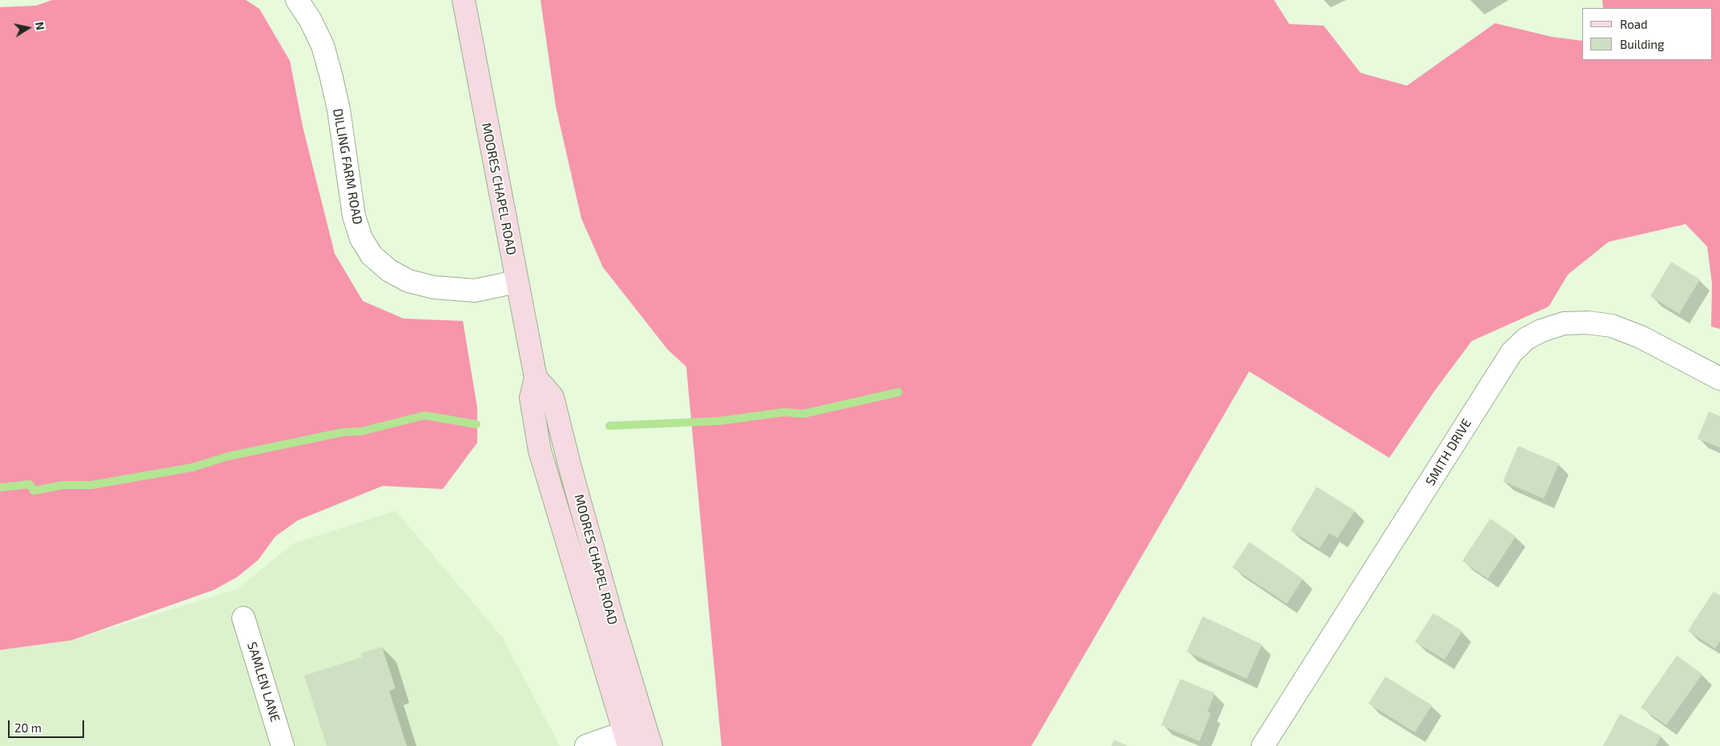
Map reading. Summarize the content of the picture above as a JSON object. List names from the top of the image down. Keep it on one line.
{"streets":{"main road":["MOORES CHAPEL ROAD"],"street":["DILLING FARM ROAD","SMITH DRIVE","SAMLEN LANE"]},"crossings":[["DILLING FARM ROAD","MOORES CHAPEL ROAD"]],"legend":["Road","Building"],"scale_bar":"20 m","north":"right"}
